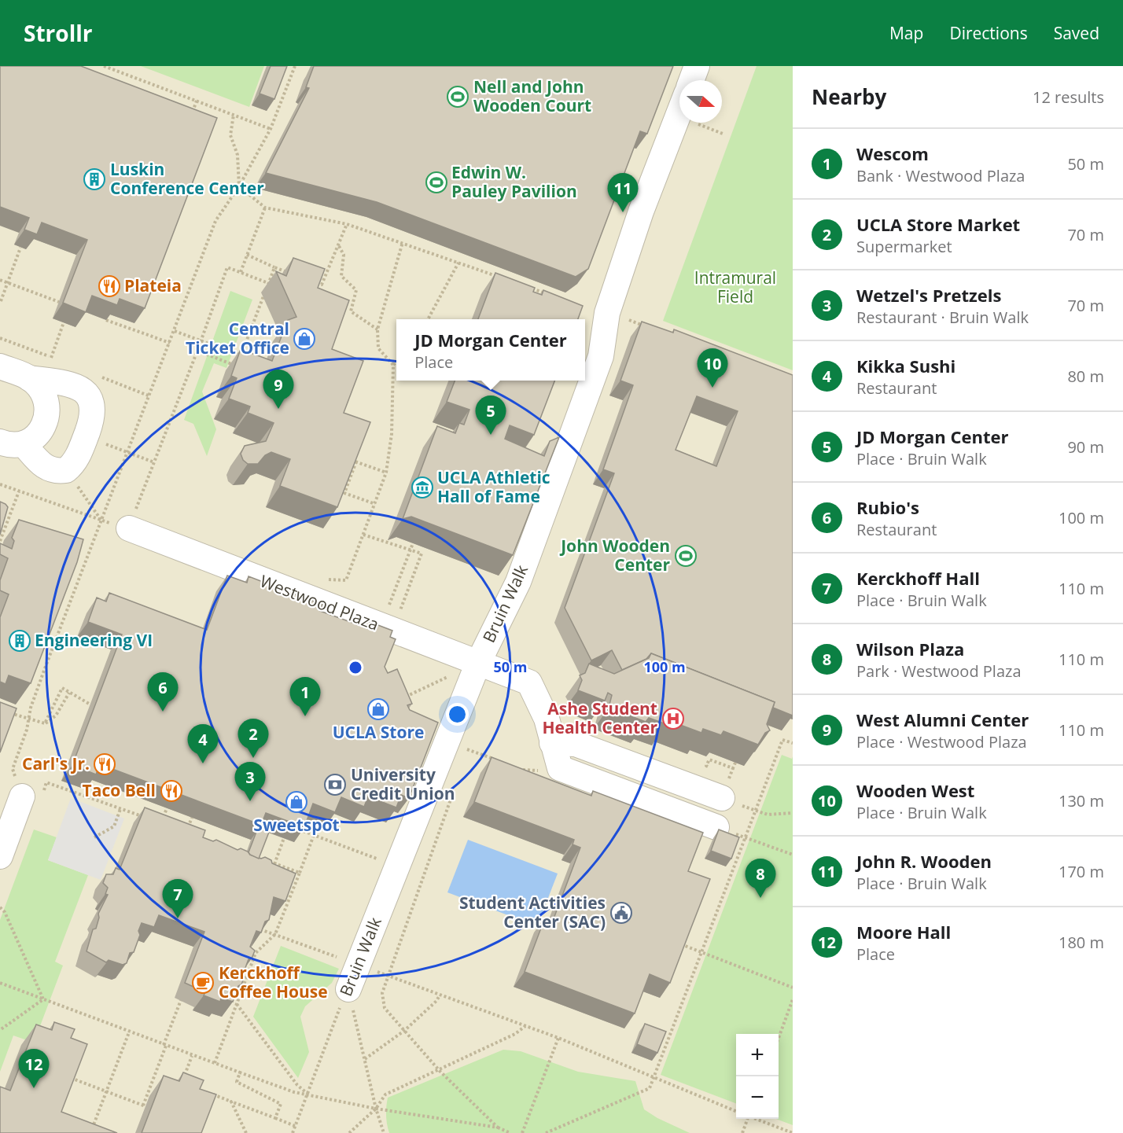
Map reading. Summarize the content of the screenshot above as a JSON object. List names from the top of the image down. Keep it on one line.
{"streets":{"street":["Westwood Plaza","Bruin Walk"]},"crossings":[["Westwood Plaza","Bruin Walk"]],"parks":["Intramural Field"],"places":{"sports":["Nell and John Wooden Court","Edwin W. Pauley Pavilion","John Wooden Center"],"building":["Luskin Conference Center","Engineering VI"],"restaurant":["Plateia","Carl's Jr.","Taco Bell"],"shop":["Central Ticket Office","UCLA Store","Sweetspot"],"museum":["UCLA Athletic Hall of Fame"],"hospital":["Ashe Student Health Center"],"bank":["University Credit Union"],"public building":["Student Activities Center (SAC)"],"cafe":["Kerckhoff Coffee House"]},"north":"right","page":{"header":"Strollr","nav":["Map","Directions","Saved"],"heading":["Nearby","12 results"],"list":[{"mark":"1","name":"Wescom","note":"Bank · Westwood Plaza","value":"50 m"},{"mark":"2","name":"UCLA Store Market","note":"Supermarket","value":"70 m"},{"mark":"3","name":"Wetzel's Pretzels","note":"Restaurant · Bruin Walk","value":"70 m"},{"mark":"4","name":"Kikka Sushi","note":"Restaurant","value":"80 m"},{"mark":"5","name":"JD Morgan Center","note":"Place · Bruin Walk","value":"90 m"},{"mark":"6","name":"Rubio's","note":"Restaurant","value":"100 m"},{"mark":"7","name":"Kerckhoff Hall","note":"Place · Bruin Walk","value":"110 m"},{"mark":"8","name":"Wilson Plaza","note":"Park · Westwood Plaza","value":"110 m"},{"mark":"9","name":"West Alumni Center","note":"Place · Westwood Plaza","value":"110 m"},{"mark":"10","name":"Wooden West","note":"Place · Bruin Walk","value":"130 m"},{"mark":"11","name":"John R. Wooden","note":"Place · Bruin Walk","value":"170 m"},{"mark":"12","name":"Moore Hall","note":"Place","value":"180 m"}],"pins":["11","10","9","5","6","1","2","4","3","8","7","12"],"popup":["JD Morgan Center","Place"],"map_buttons":["+","−"]},"rings":["50 m","100 m"]}
